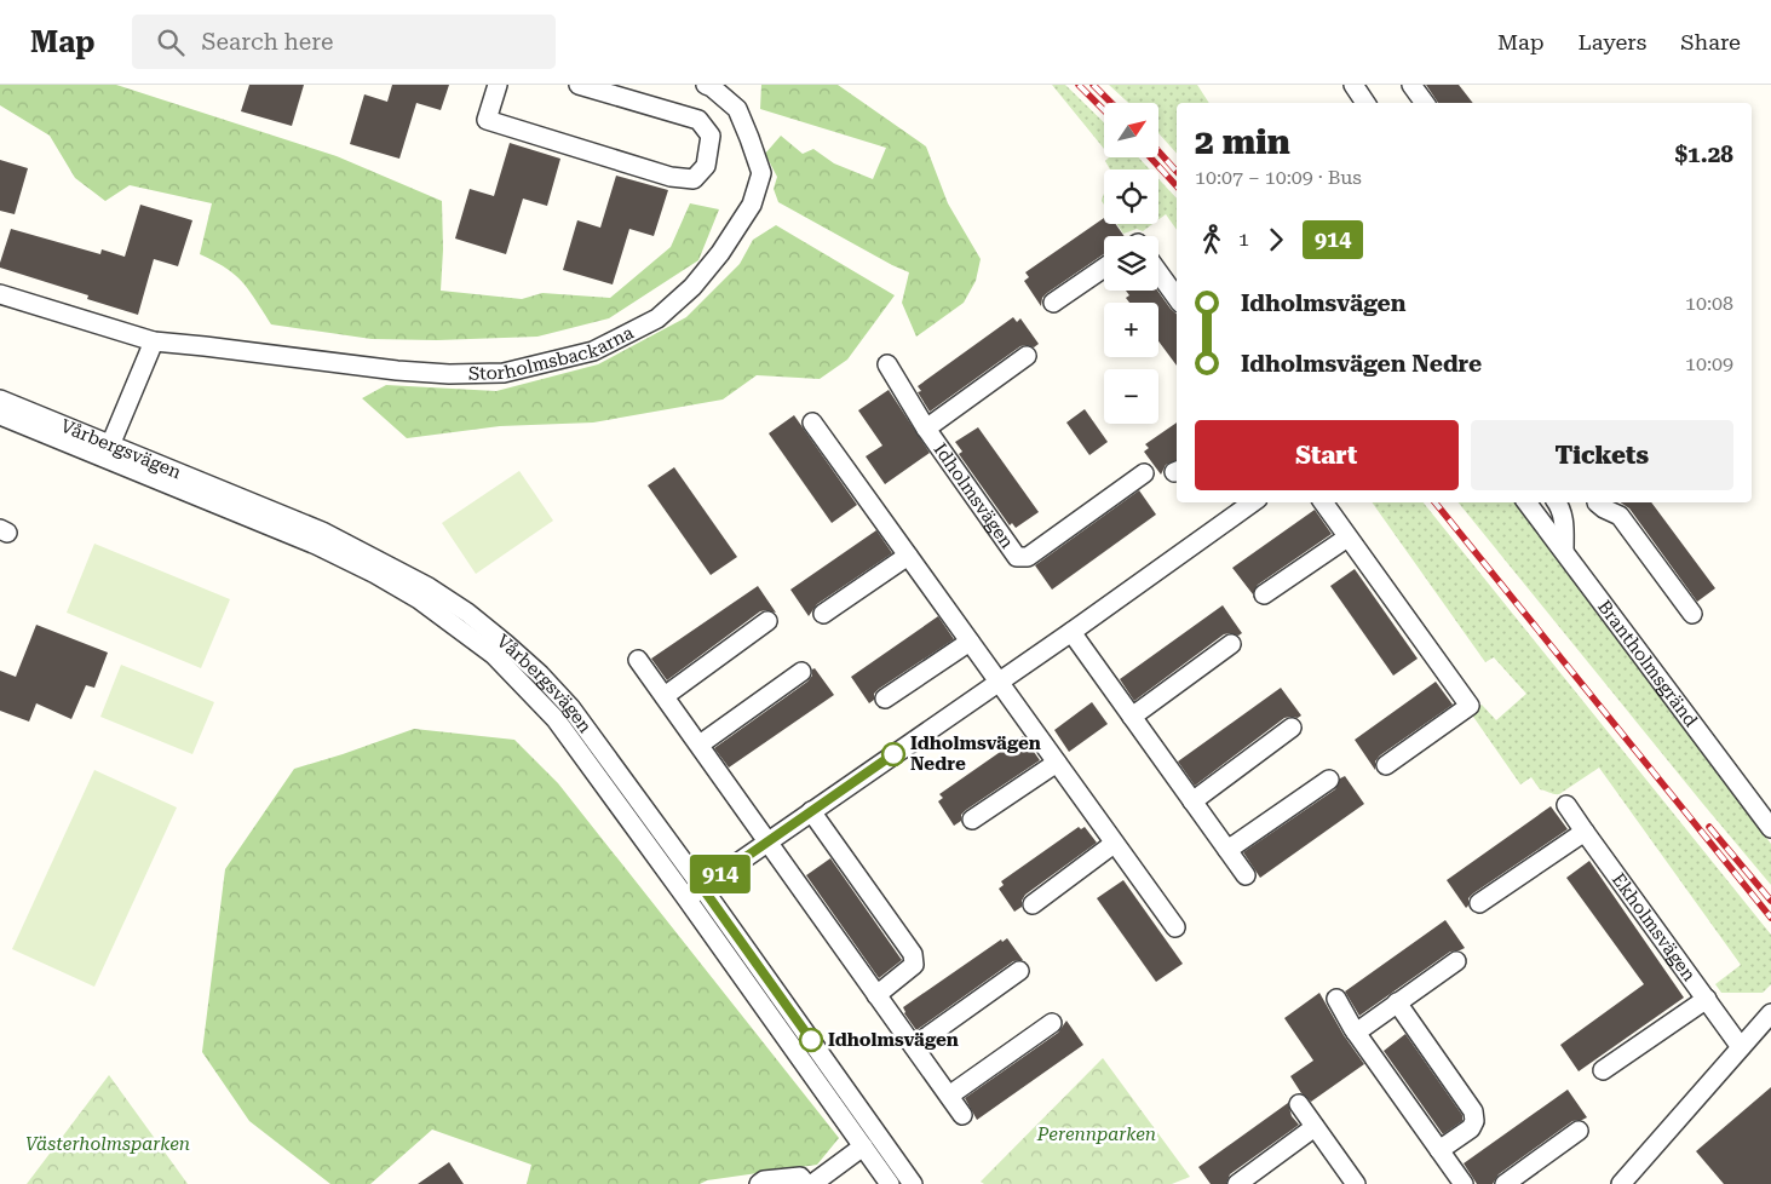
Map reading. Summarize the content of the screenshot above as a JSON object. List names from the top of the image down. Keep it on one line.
{"streets":{"street":["Storholmsbackarna","Vårbergsvägen","Idholmsvägen","Brantholmsgränd","Ekholmsvägen"]},"parks":["Perennparken","Västerholmsparken"],"places":["Idholmsvägen Nedre","Idholmsvägen"],"lines":["bus line 914"],"north":"top right","page":{"header":"Map","search":"Search here","nav":["Map","Layers","Share"],"on_map":"914","map_buttons":["+","−"],"heading":["2 min","10:07 – 10:09 · Bus","$1.28"],"legs":["1","914"],"list":[{"name":"Idholmsvägen","value":"10:08"},{"name":"Idholmsvägen Nedre","value":"10:09"}],"buttons":["Start","Tickets"]}}
